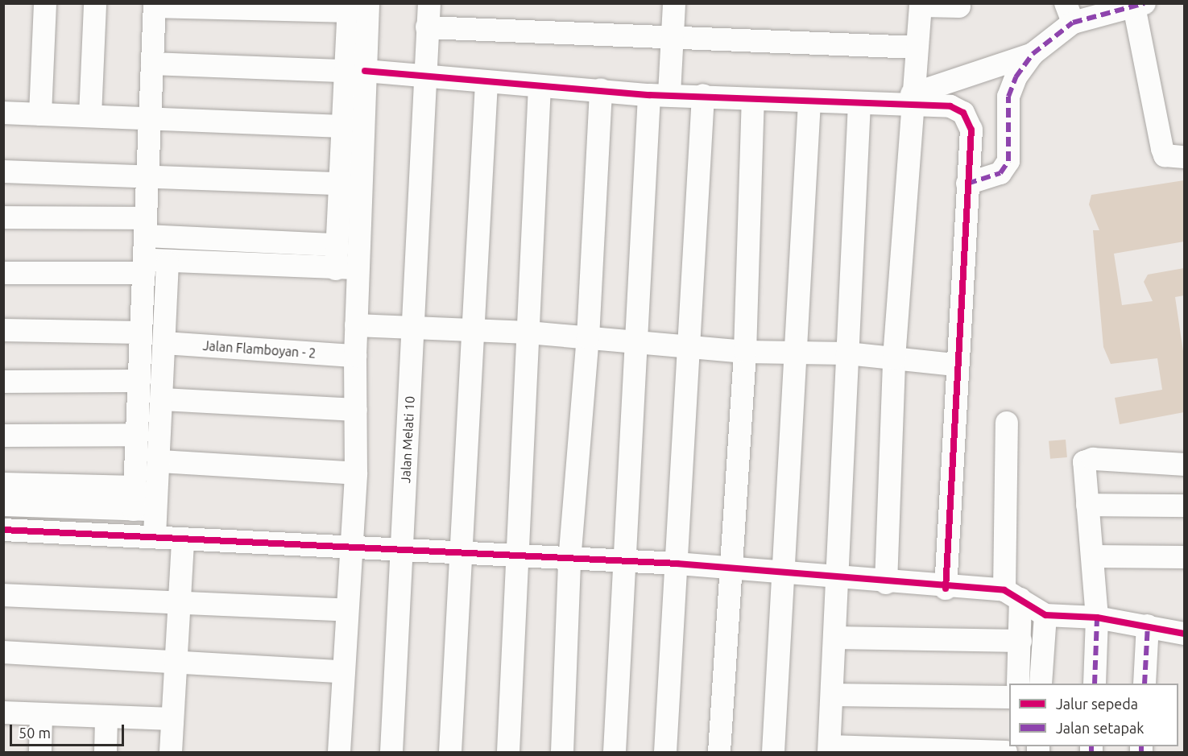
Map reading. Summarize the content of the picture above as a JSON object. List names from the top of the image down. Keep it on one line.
{"streets":{"street":["Jalan Flamboyan - 2","Jalan Melati 10"]},"legend":["Jalur sepeda","Jalan setapak"],"scale_bar":"50 m"}
